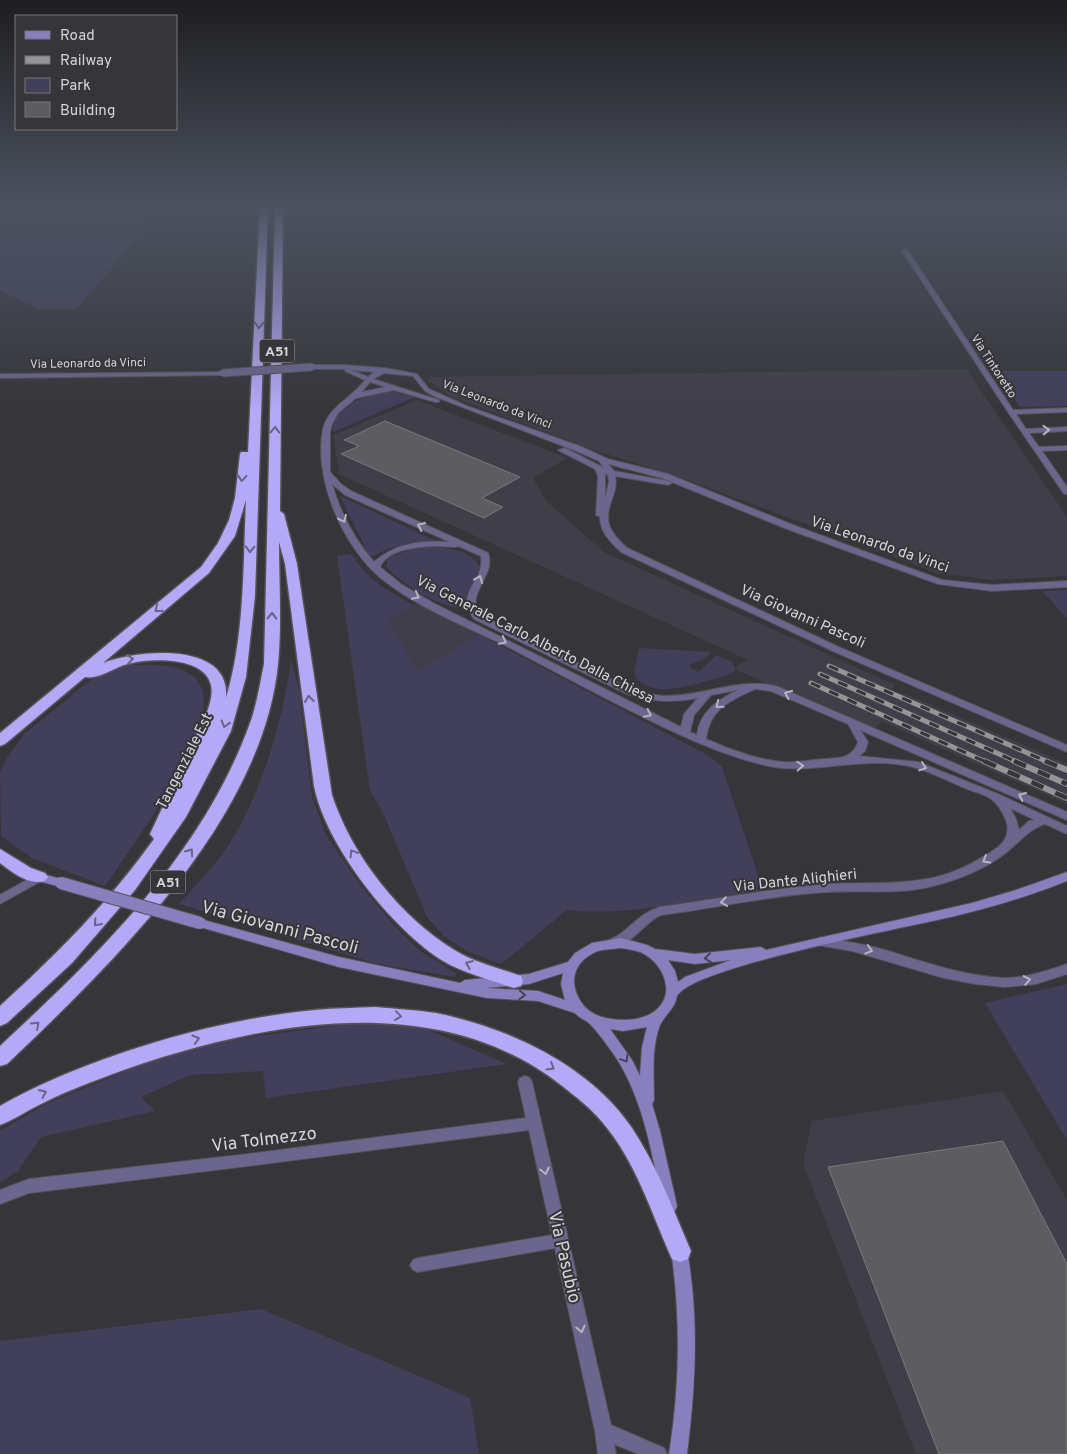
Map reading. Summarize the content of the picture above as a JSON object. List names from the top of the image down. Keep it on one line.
{"streets":{"highway":["A51","Tangenziale Est"],"street":["Via Leonardo da Vinci","Via Tintoretto","Via Giovanni Pascoli","Via Generale Carlo Alberto Dalla Chiesa","Via Dante Alighieri","Via Tolmezzo","Via Pasubio"]},"crossings":[["A51","Tangenziale Est"],["Via Leonardo da Vinci","Via Giovanni Pascoli"],["Via Leonardo da Vinci","Via Generale Carlo Alberto Dalla Chiesa"],["Via Giovanni Pascoli","Via Dante Alighieri"],["Via Generale Carlo Alberto Dalla Chiesa","Via Dante Alighieri"],["Via Tolmezzo","Via Pasubio"]],"one_way":["Via Pasubio"],"legend":["Road","Railway","Park","Building"]}
